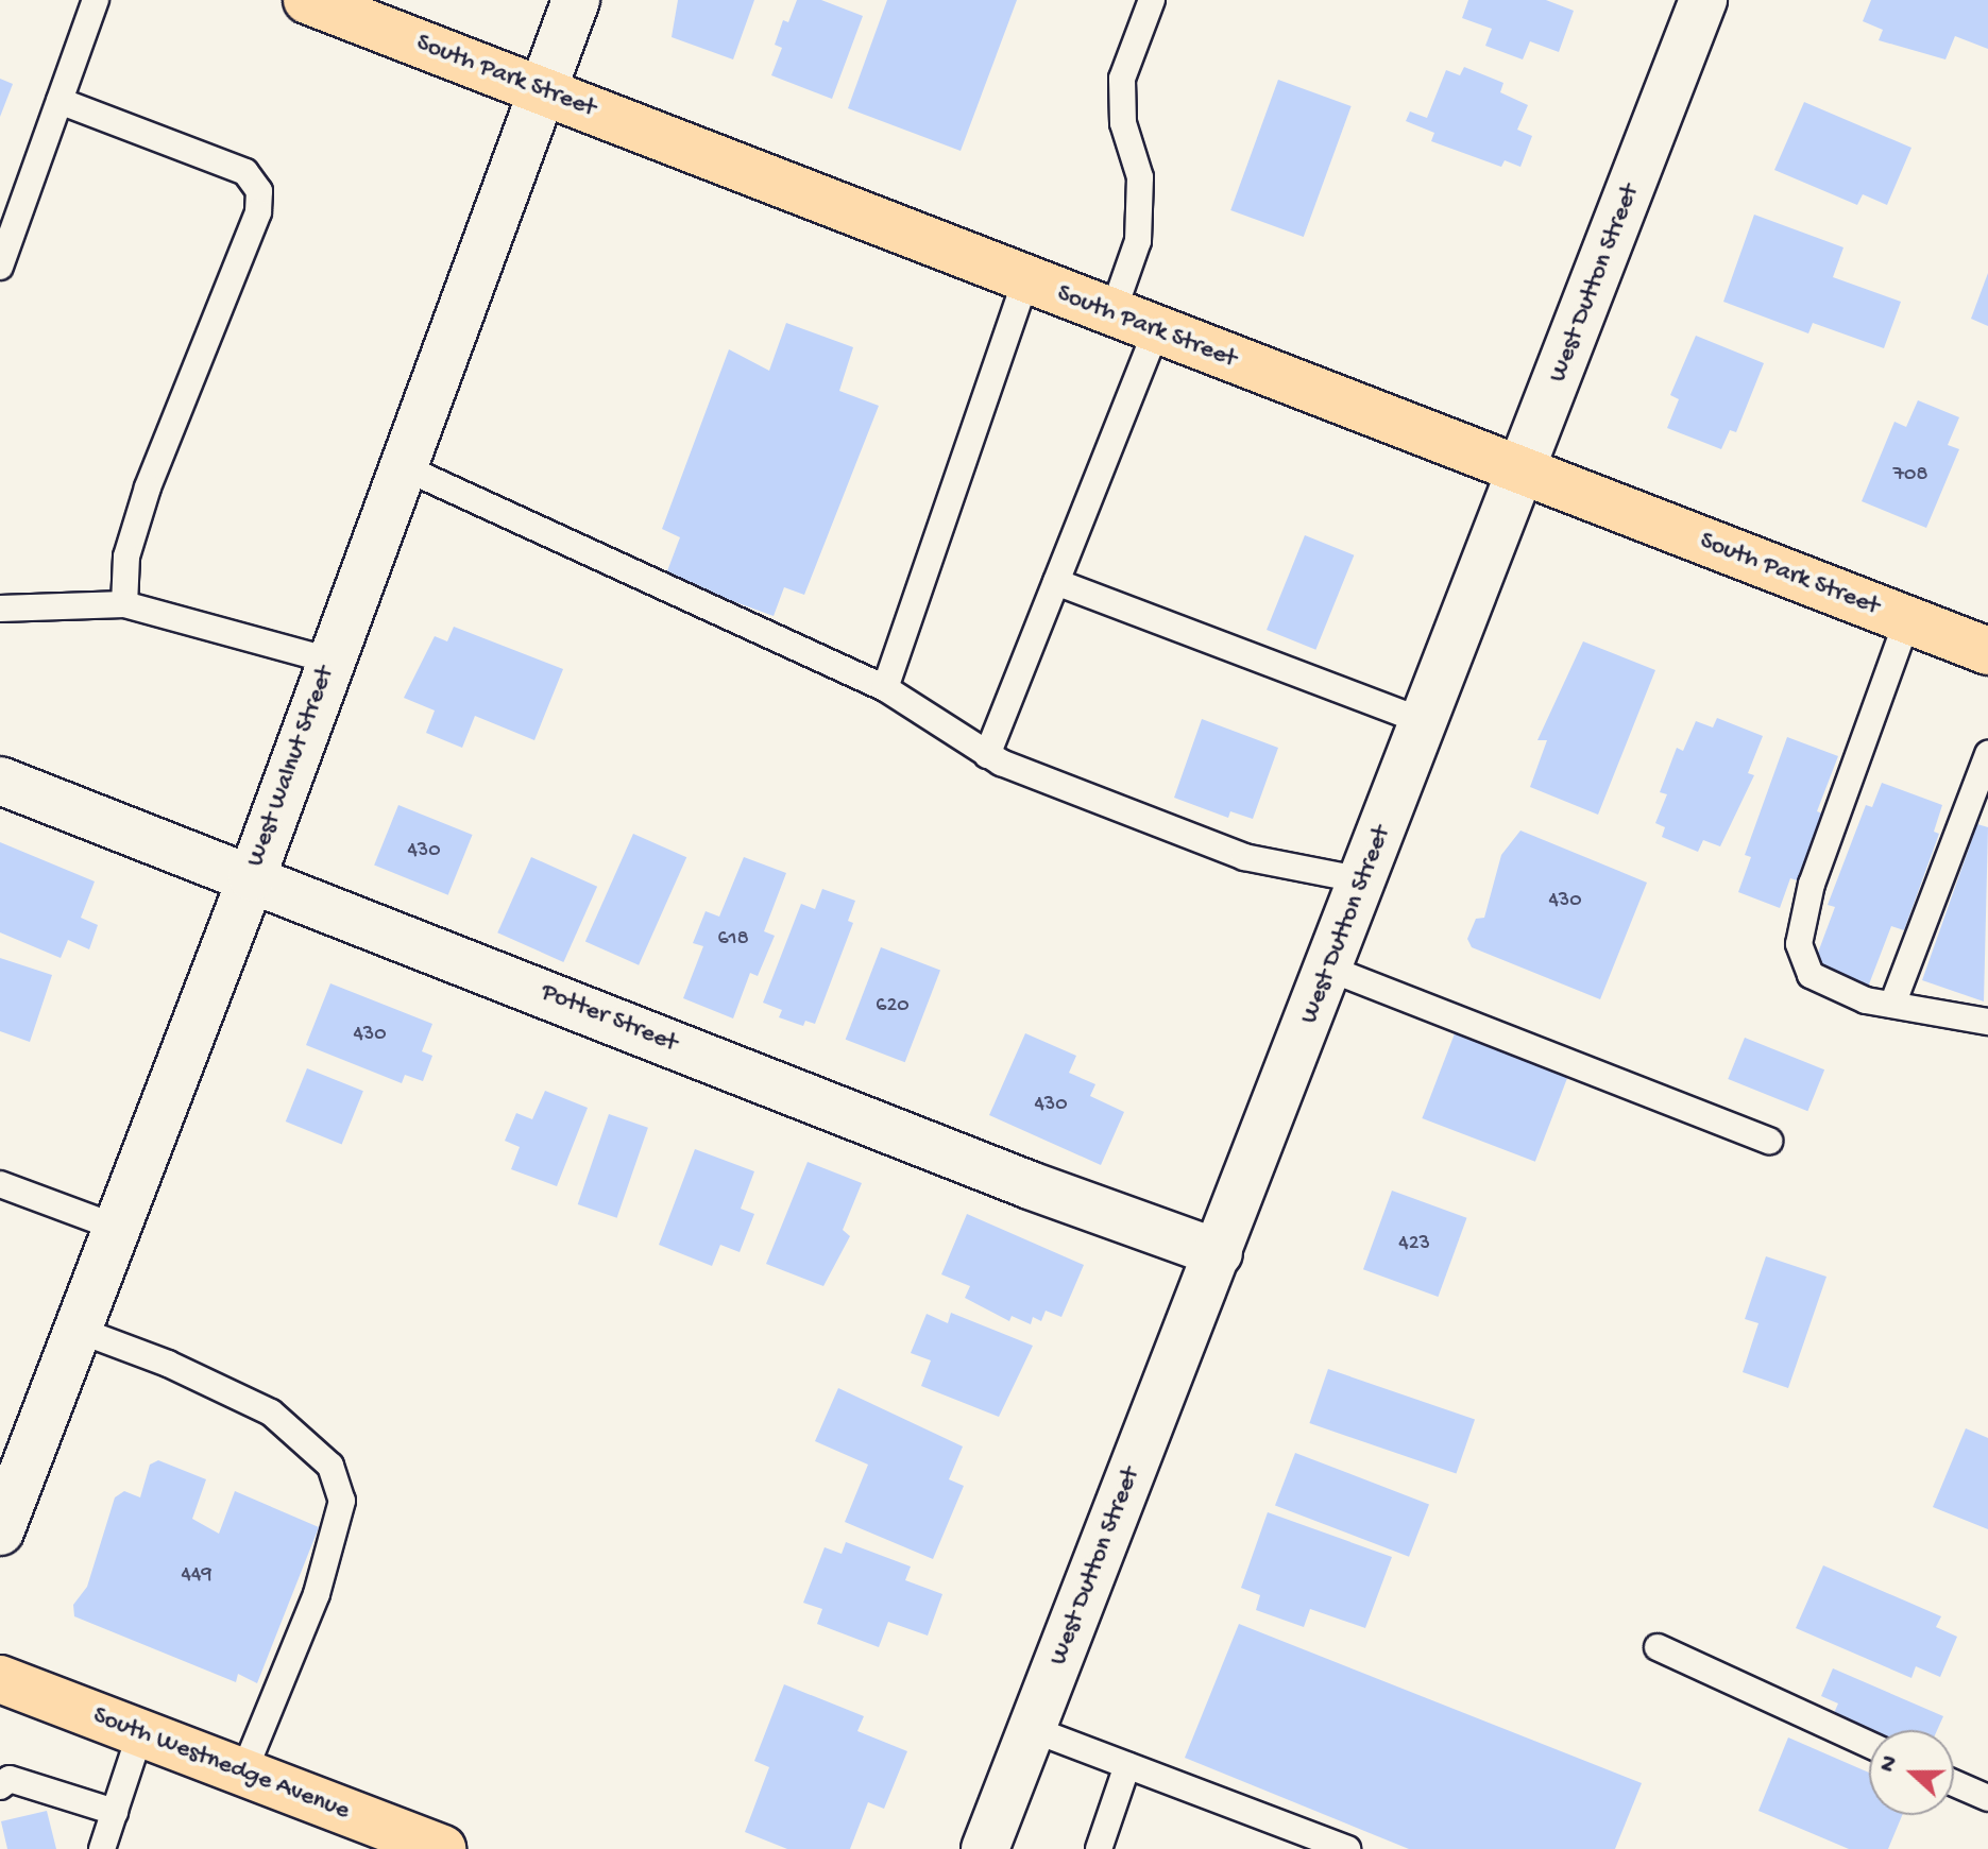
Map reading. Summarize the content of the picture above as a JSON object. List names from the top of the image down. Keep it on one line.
{"streets":{"main road":["South Park Street","South Westnedge Avenue"],"street":["West Dutton Street","West Walnut Street","Potter Street"]},"crossings":[["South Park Street","West Dutton Street"],["South Park Street","West Walnut Street"],["West Dutton Street","Potter Street"],["West Walnut Street","Potter Street"]],"house_numbers":["708","430","430","618","620","430","430","423","449"],"north":"left"}
